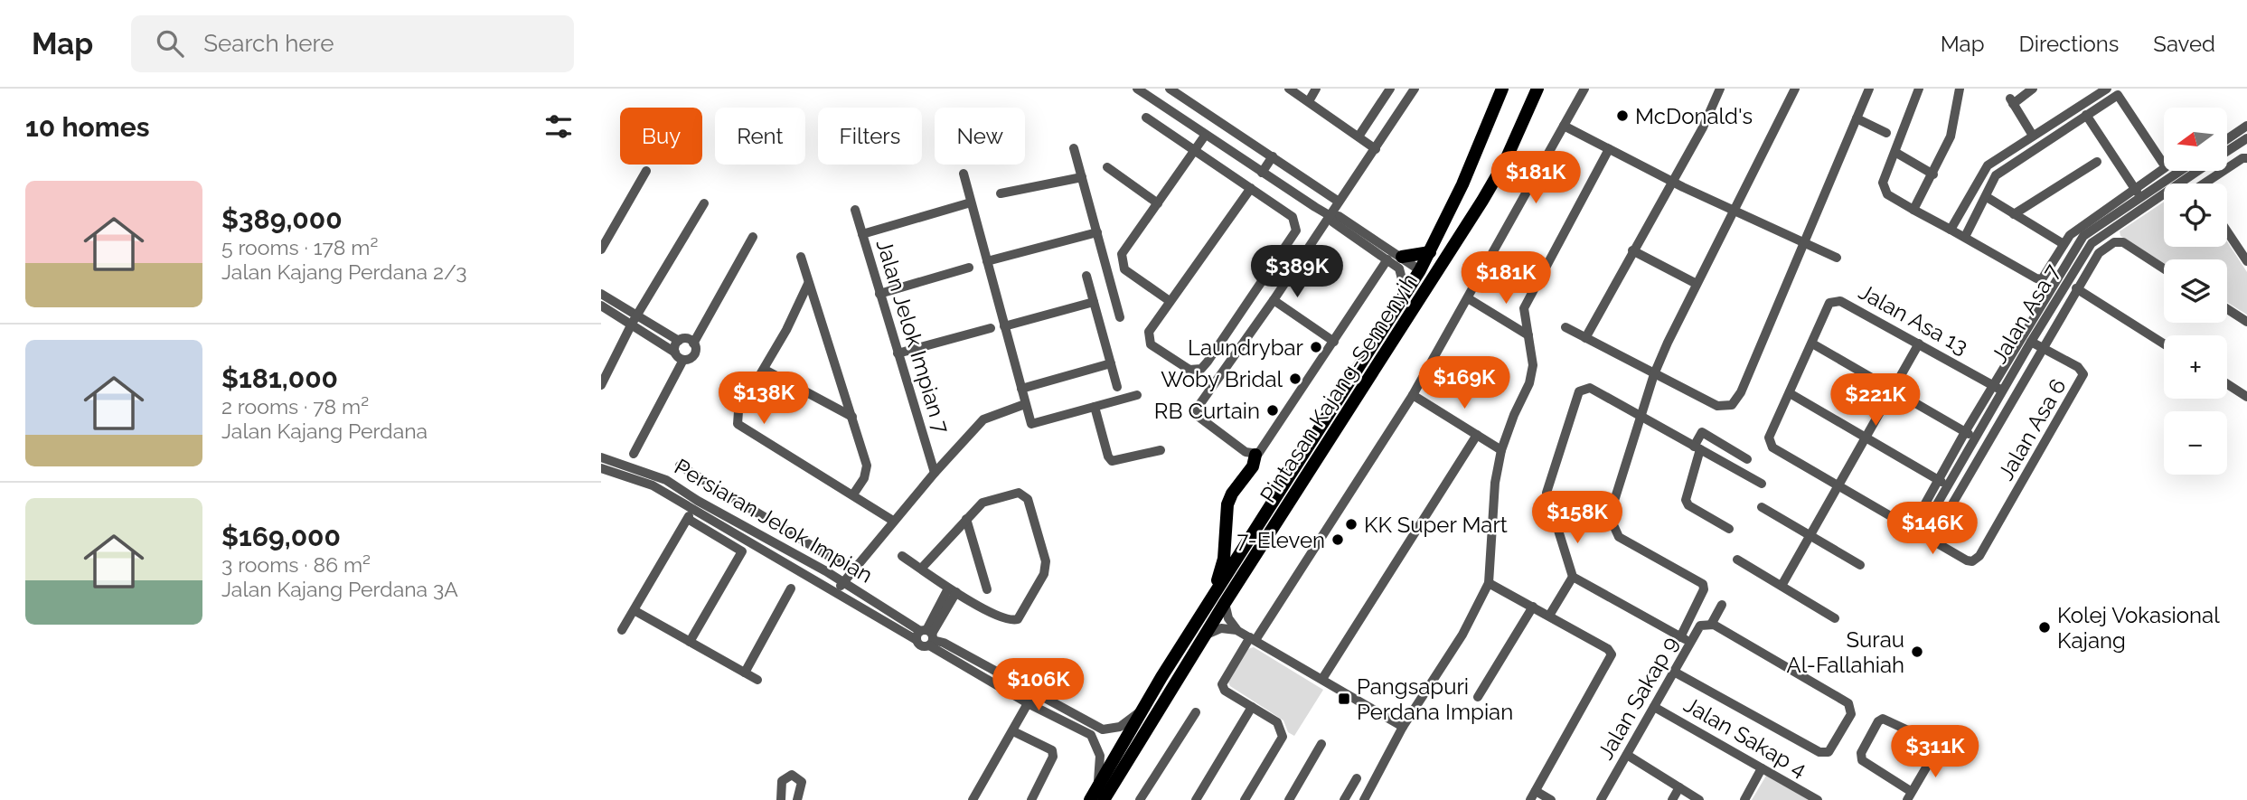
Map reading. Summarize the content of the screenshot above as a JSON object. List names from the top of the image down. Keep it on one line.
{"streets":{"highway":["Pintasan Kajang-Semenyih"],"street":["Jalan Asa 7","Jalan Asa 13","Jalan Jelok Impian 7","Jalan Asa 6","Persiaran Jelok Impian","Jalan Sakap 9","Jalan Sakap 4"]},"crossings":[["Jalan Asa 7","Jalan Asa 13"],["Jalan Asa 7","Jalan Asa 6"],["Pintasan Kajang-Semenyih","Persiaran Jelok Impian"],["Jalan Sakap 9","Jalan Sakap 4"]],"places":{"other":["McDonald's","Laundrybar","Woby Bridal","RB Curtain","KK Super Mart","7-Eleven","Kolej Vokasional Kajang","Surau Al-Fallahiah"],"transit":["Pangsapuri Perdana Impian"]},"north":"left","page":{"header":"Map","search":"Search here","nav":["Map","Directions","Saved"],"heading":"10 homes","map_buttons":["+","−"],"chip":["Buy","Rent","Filters","New"],"price":["$181K","$389K","$181K","$169K","$138K","$221K","$158K","$146K","$106K","$311K"],"list":[{"name":"$389,000","note":"5 rooms · 178 m² · Jalan Kajang Perdana 2/3"},{"name":"$181,000","note":"2 rooms · 78 m² · Jalan Kajang Perdana"},{"name":"$169,000","note":"3 rooms · 86 m² · Jalan Kajang Perdana 3A"}]}}
